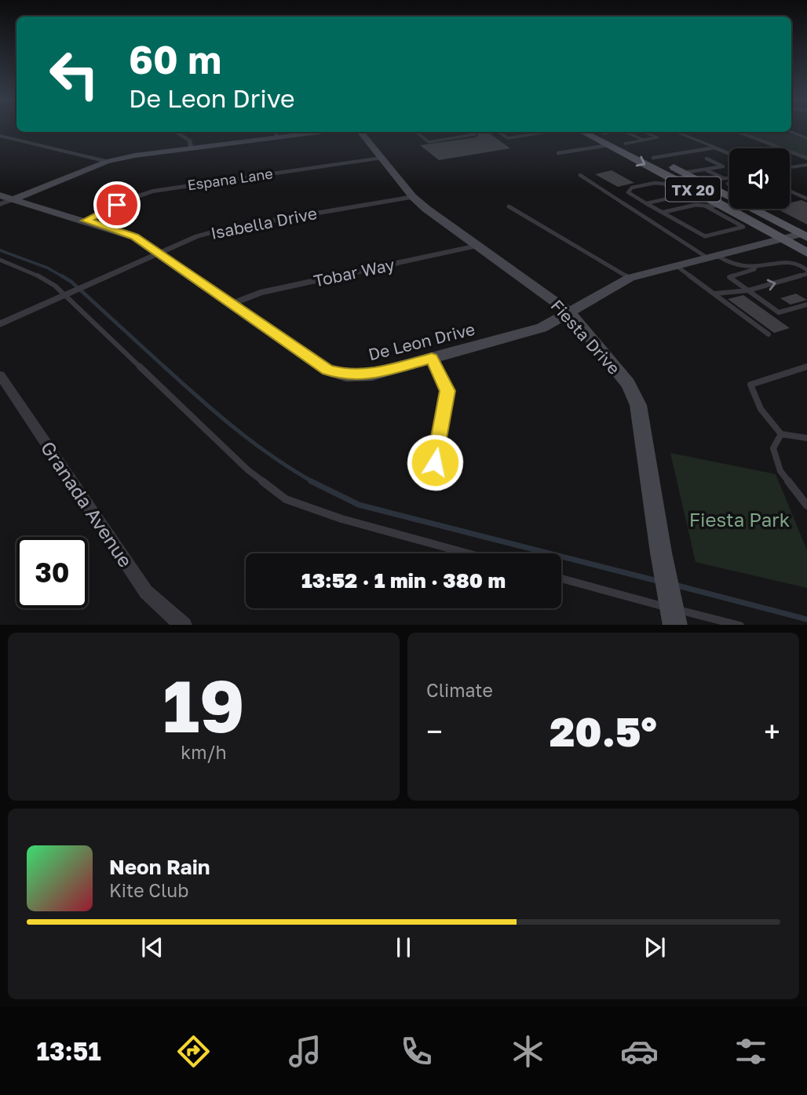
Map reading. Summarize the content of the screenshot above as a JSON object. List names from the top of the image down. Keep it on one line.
{"streets":{"main road":["TX 20"],"street":["Espana Lane","Isabella Drive","Tobar Way","Fiesta Drive","De Leon Drive","Granada Avenue"]},"crossings":[["Espana Lane","Fiesta Drive"],["Espana Lane","De Leon Drive"],["TX 20","De Leon Drive"],["Isabella Drive","Fiesta Drive"],["Isabella Drive","De Leon Drive"],["Tobar Way","Fiesta Drive"],["Tobar Way","De Leon Drive"],["Fiesta Drive","De Leon Drive"]],"parks":["Fiesta Park"],"page":{"turn":["60 m","De Leon Drive"],"limit":"30","trip":"13:52 · 1 min · 380 m","tile":[["19","km/h"],"Climate"],"heat":["−","20.5°","+"],"song":["Neon Rain","Kite Club"],"tabs":"13:51"}}
